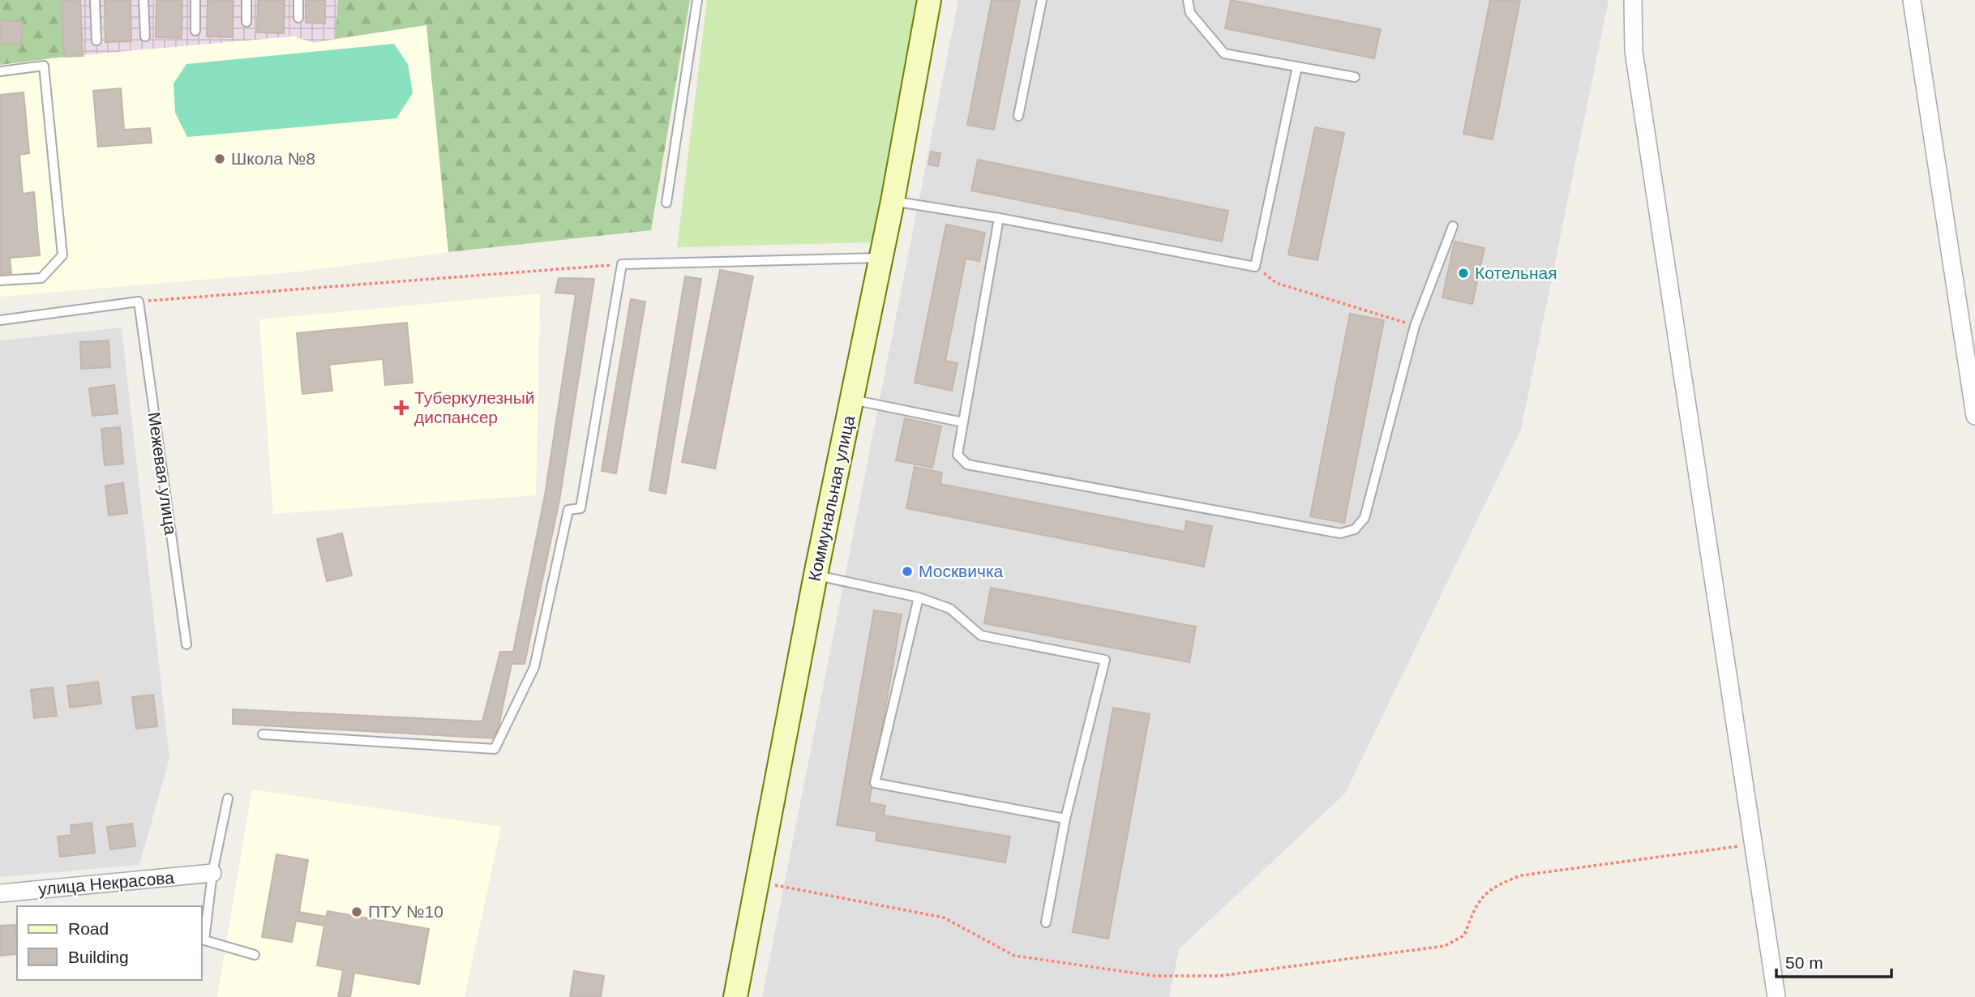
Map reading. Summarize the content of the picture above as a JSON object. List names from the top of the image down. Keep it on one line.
{"streets":{"street":["Коммунальная улица","улица Некрасова"],"lane":["Межевая улица"]},"places":{"other":["Школа №8","Котельная","Москвичка","ПТУ №10"],"health":["Туберкулезный диспансер"]},"legend":["Road","Building"],"scale_bar":"50 m"}
